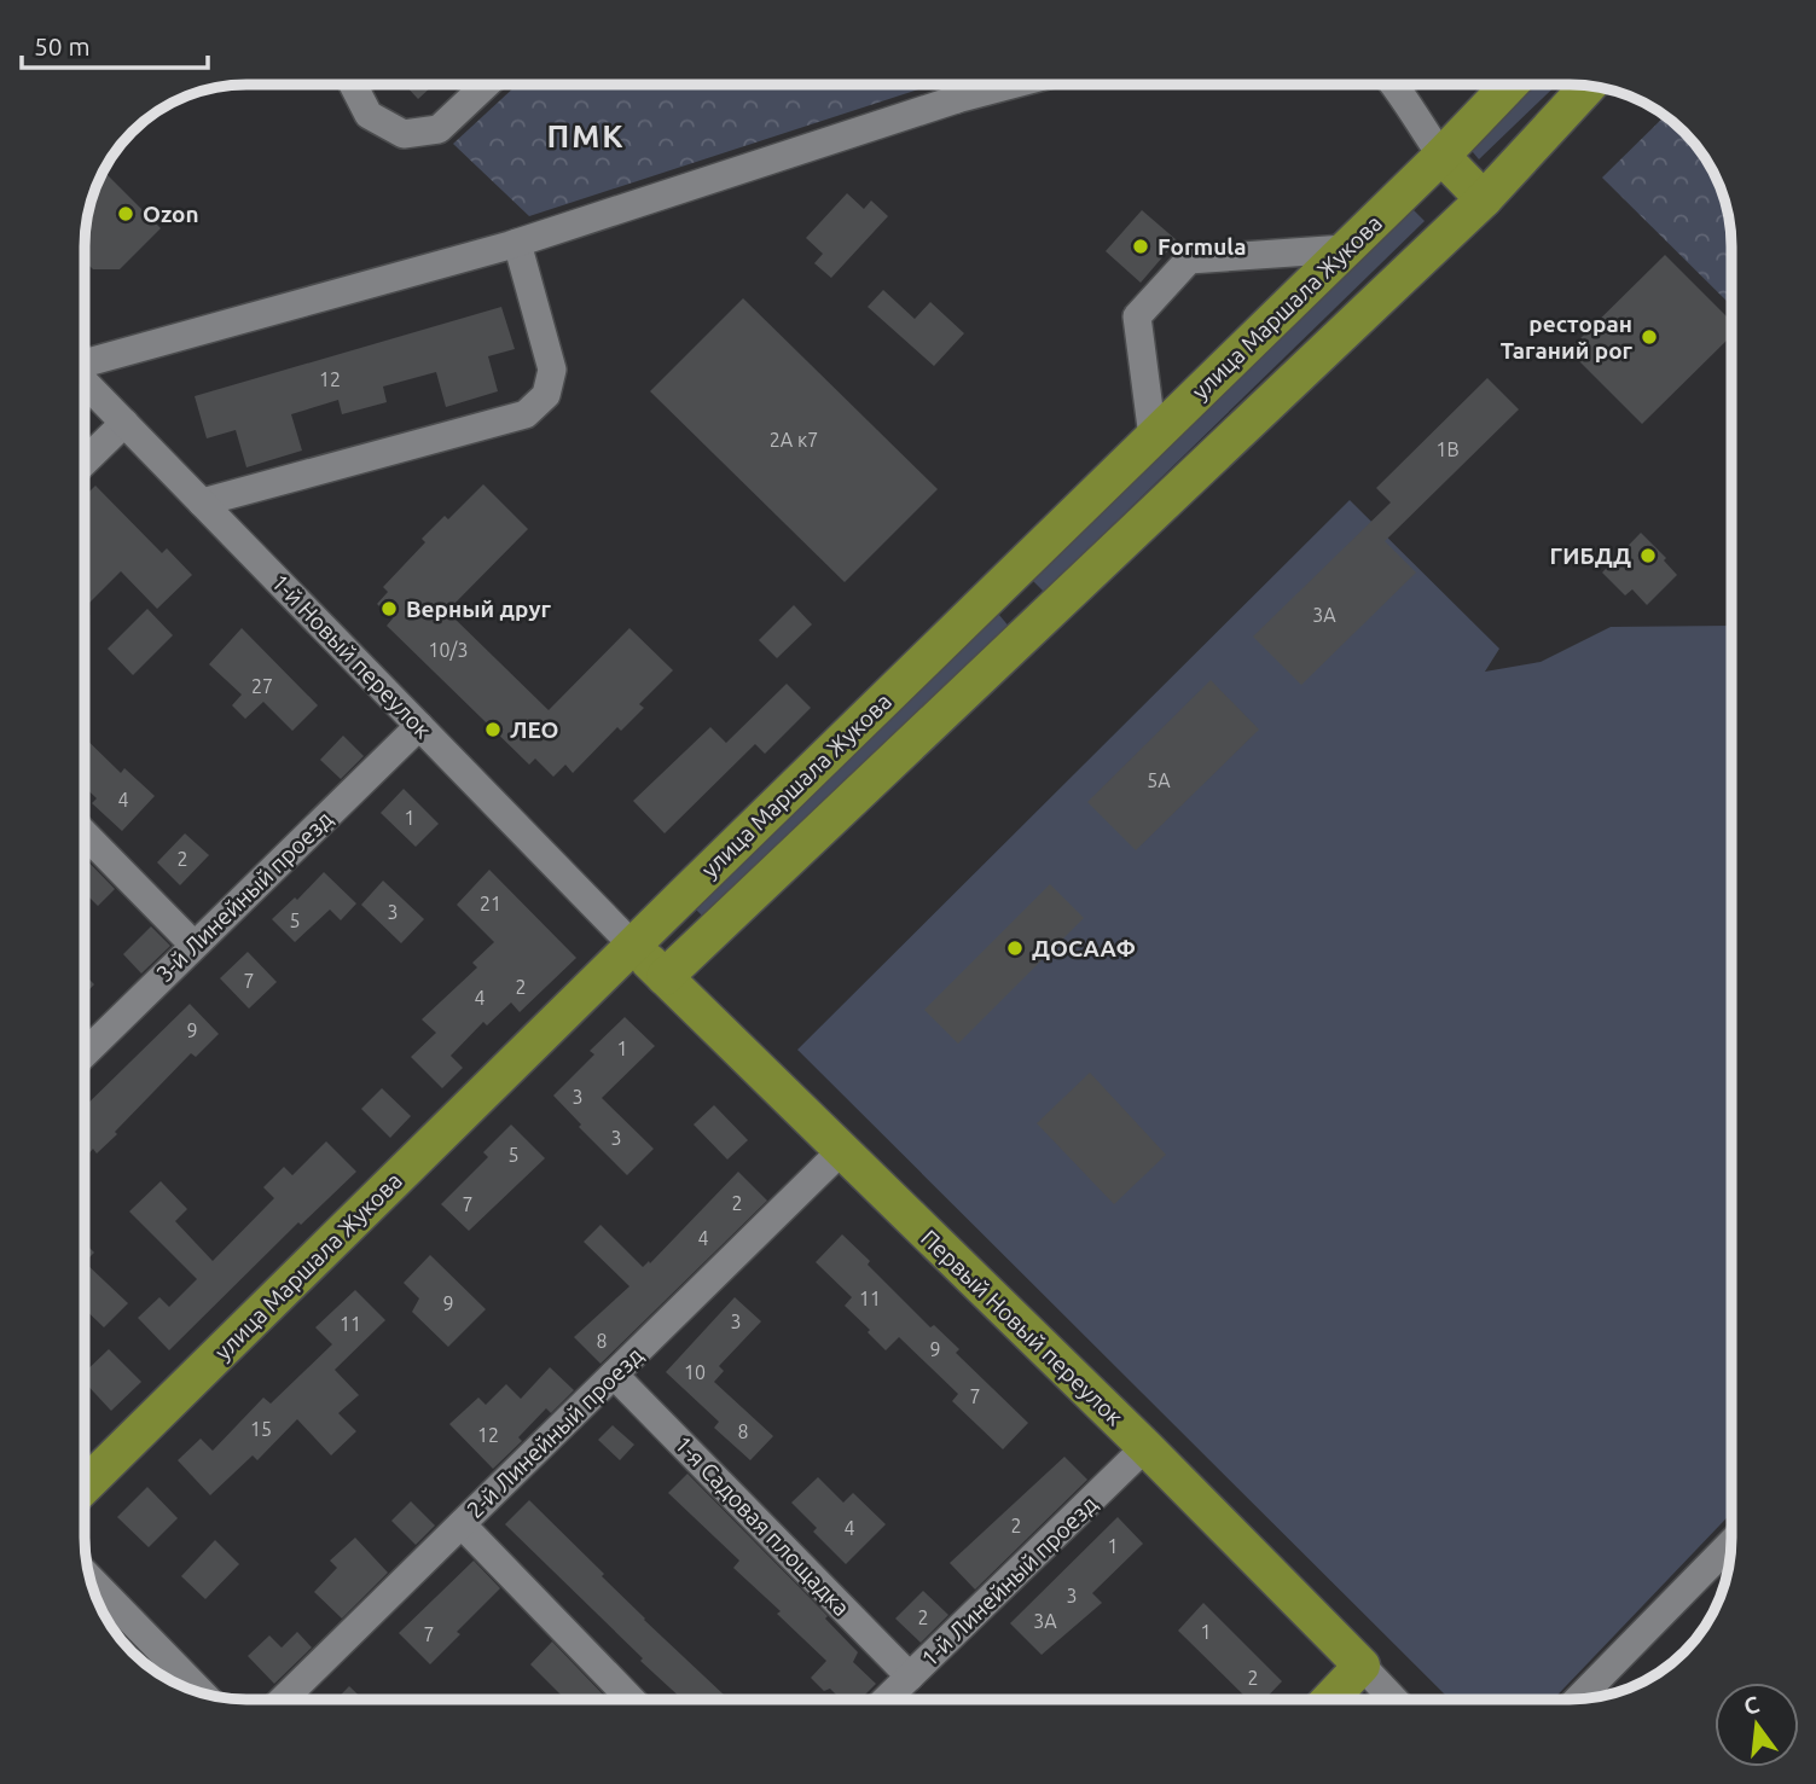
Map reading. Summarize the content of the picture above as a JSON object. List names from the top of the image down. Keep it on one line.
{"streets":{"main road":["улица Маршала Жукова","Первый Новый переулок"],"street":["1-й Новый переулок","3-й Линейный проезд","2-й Линейный проезд","1-я Садовая площадка","1-й Линейный проезд"]},"crossings":[["улица Маршала Жукова","1-й Новый переулок"],["улица Маршала Жукова","Первый Новый переулок"],["1-й Новый переулок","3-й Линейный проезд"],["1-й Новый переулок","Первый Новый переулок"],["Первый Новый переулок","2-й Линейный проезд"],["Первый Новый переулок","1-й Линейный проезд"],["2-й Линейный проезд","1-я Садовая площадка"],["1-я Садовая площадка","1-й Линейный проезд"]],"districts":["ПМК"],"places":["Ozon","Formula","ресторан Таганий рог","ГИБДД","Верный друг","ЛЕО","ДОСААФ"],"house_numbers":["12","2А к7","1В","3А","10/3","27","5А","4","1","2","21","3","5","7","2","4","9","1","3","3","5","2","7","4","11","9","3","11","8","9","10","7","15","8","12","2","4","1","3","2","3А","1","7","2"],"scale_bar":"50 m","north":"top"}
